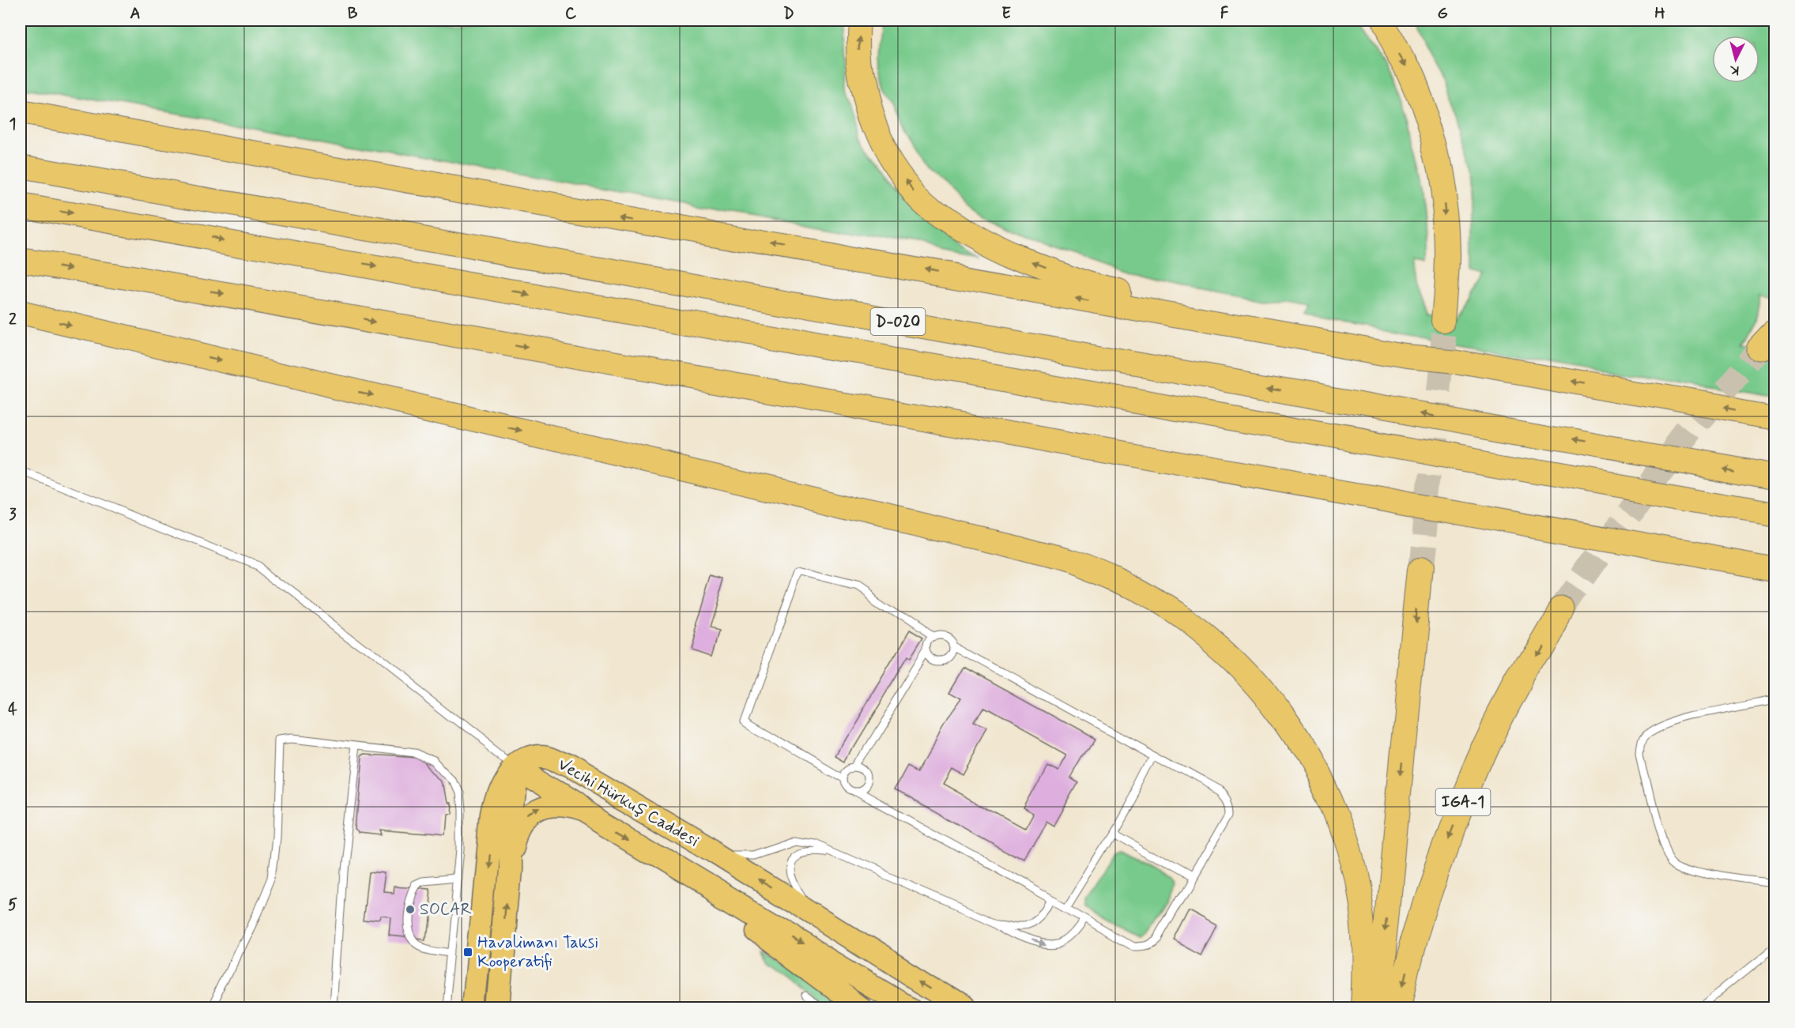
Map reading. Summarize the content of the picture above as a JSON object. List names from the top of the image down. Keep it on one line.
{"streets":{"highway":["D-020","IGA-1"],"main road":["Vecihi Hürkuş Caddesi"]},"places":{"other":["SOCAR"],"transit":["Havalimanı Taksi Kooperatifi"]},"north":"bottom","grid":{"columns":["A","B","C","D","E","F","G","H"],"rows":["1","2","3","4","5"]}}
